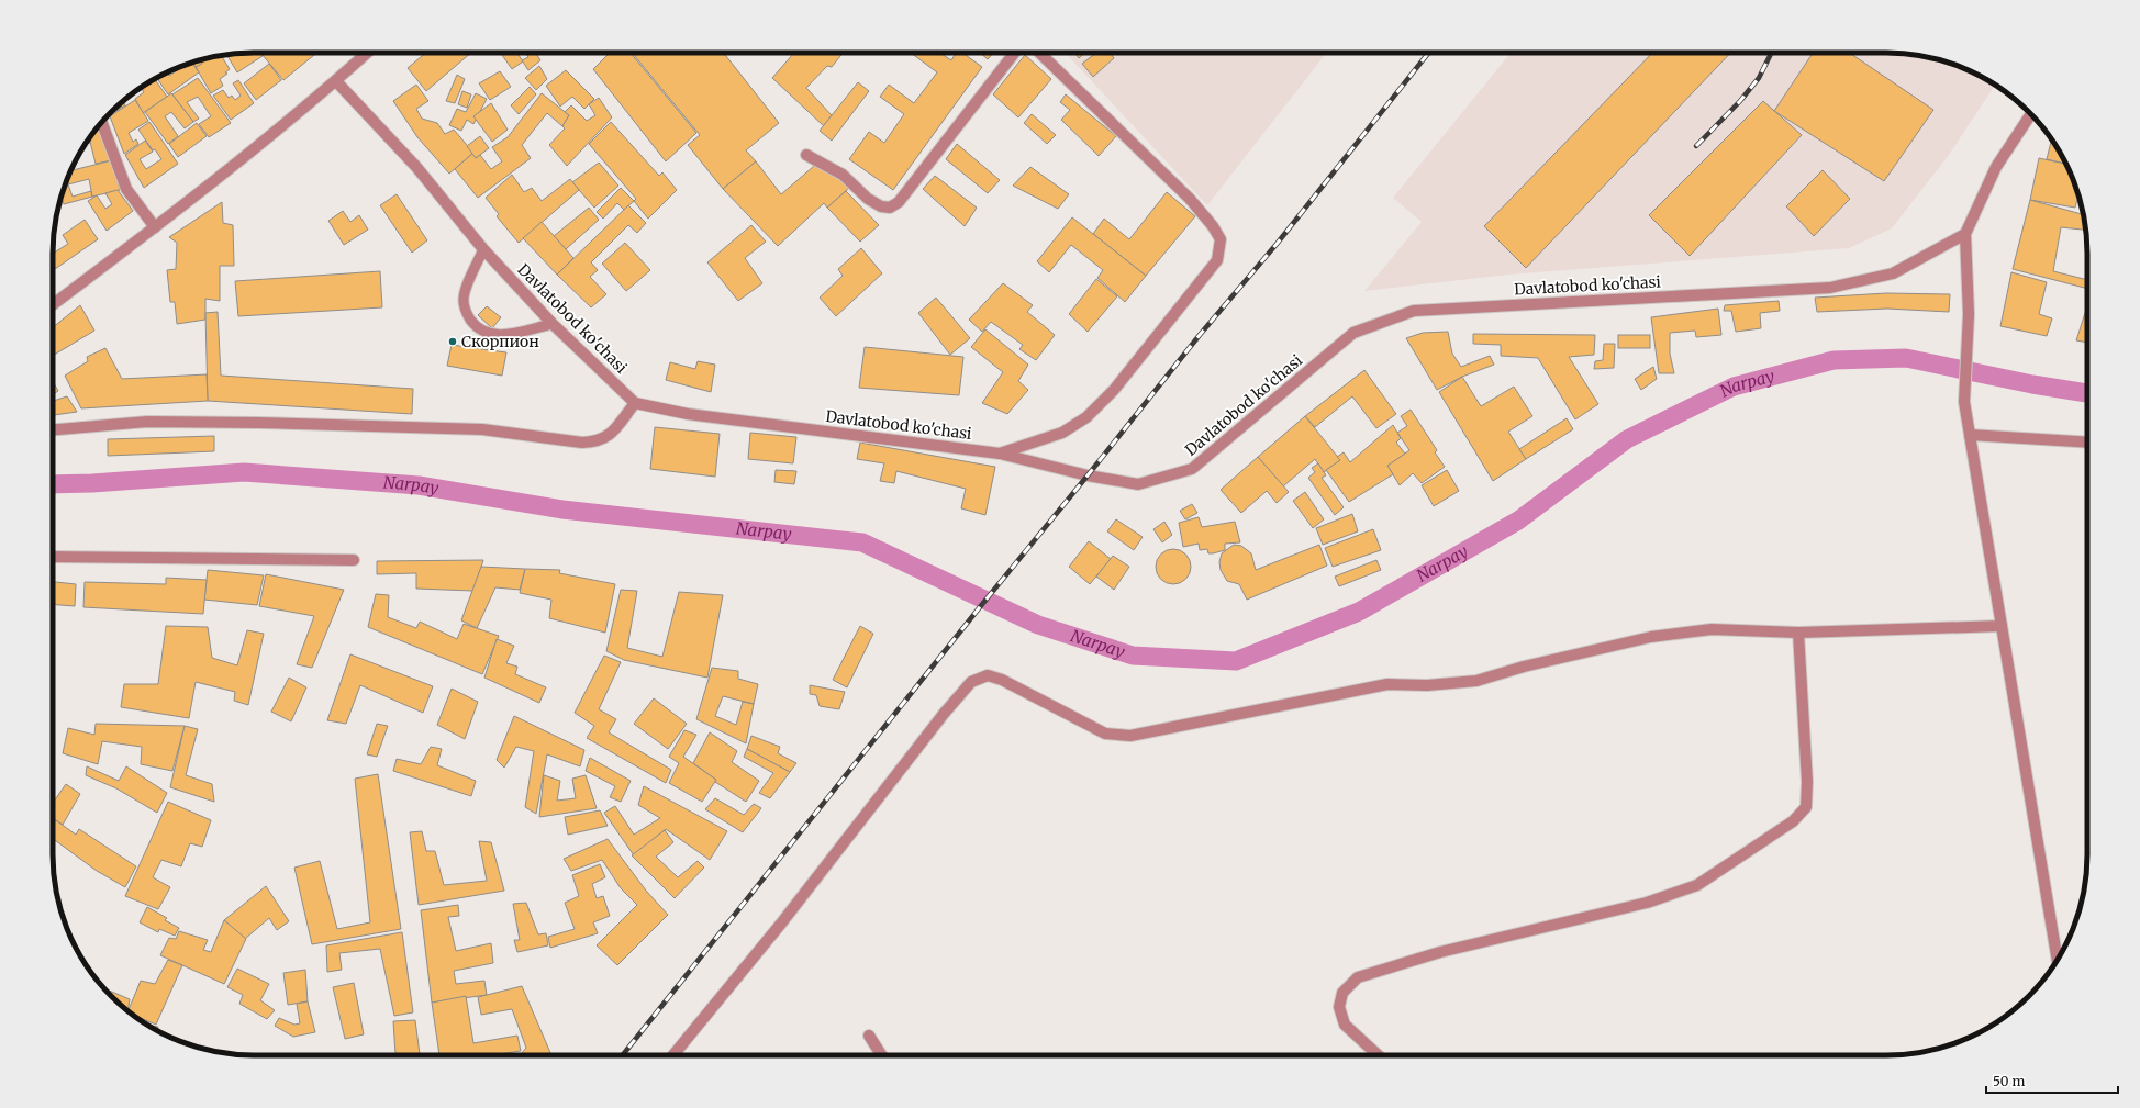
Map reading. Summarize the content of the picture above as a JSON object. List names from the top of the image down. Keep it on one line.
{"streets":{"street":["Davlatobod ko'chasi"]},"water":["Narpay"],"places":["Скорпион"],"scale_bar":"50 m"}
